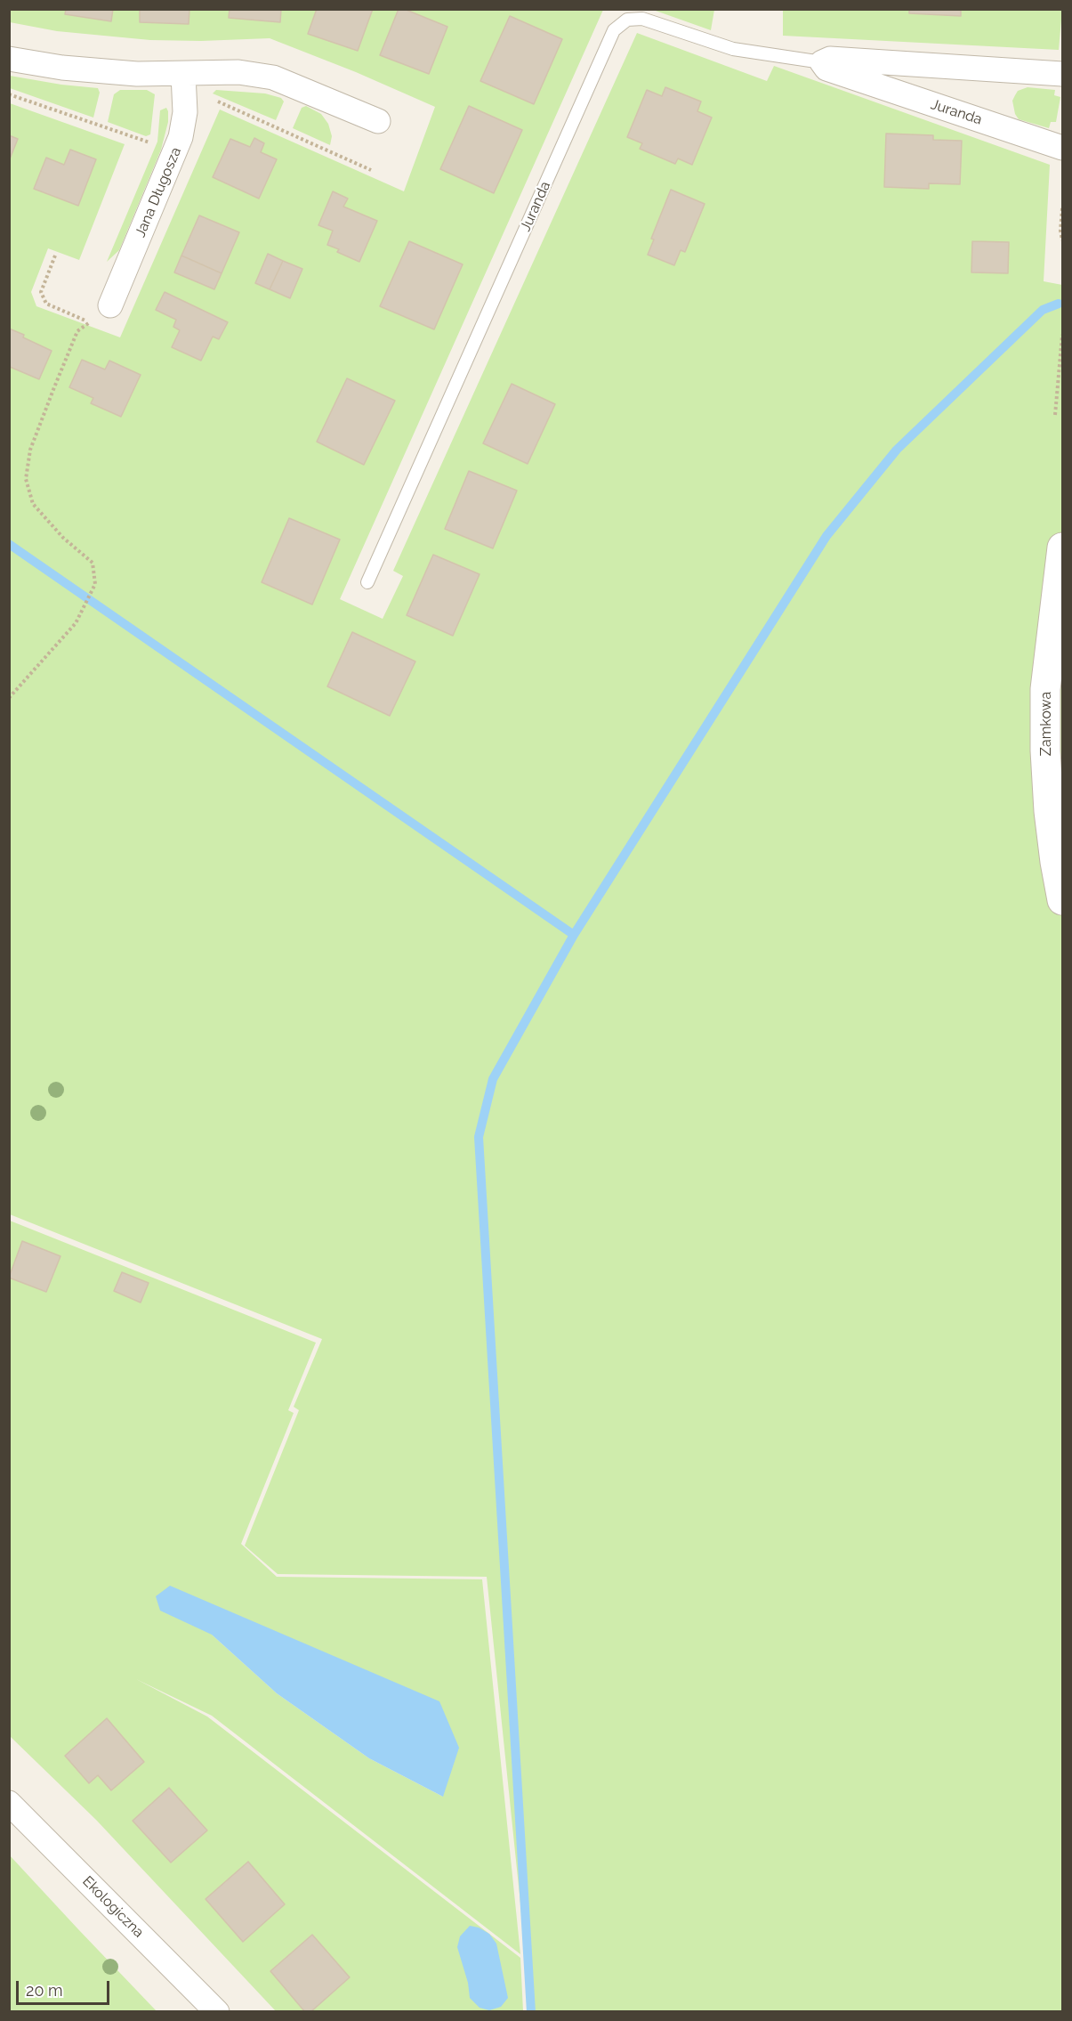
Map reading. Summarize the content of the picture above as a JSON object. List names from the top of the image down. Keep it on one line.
{"streets":{"street":["Juranda","Jana Długosza","Zamkowa","Ekologiczna"]},"scale_bar":"20 m"}
